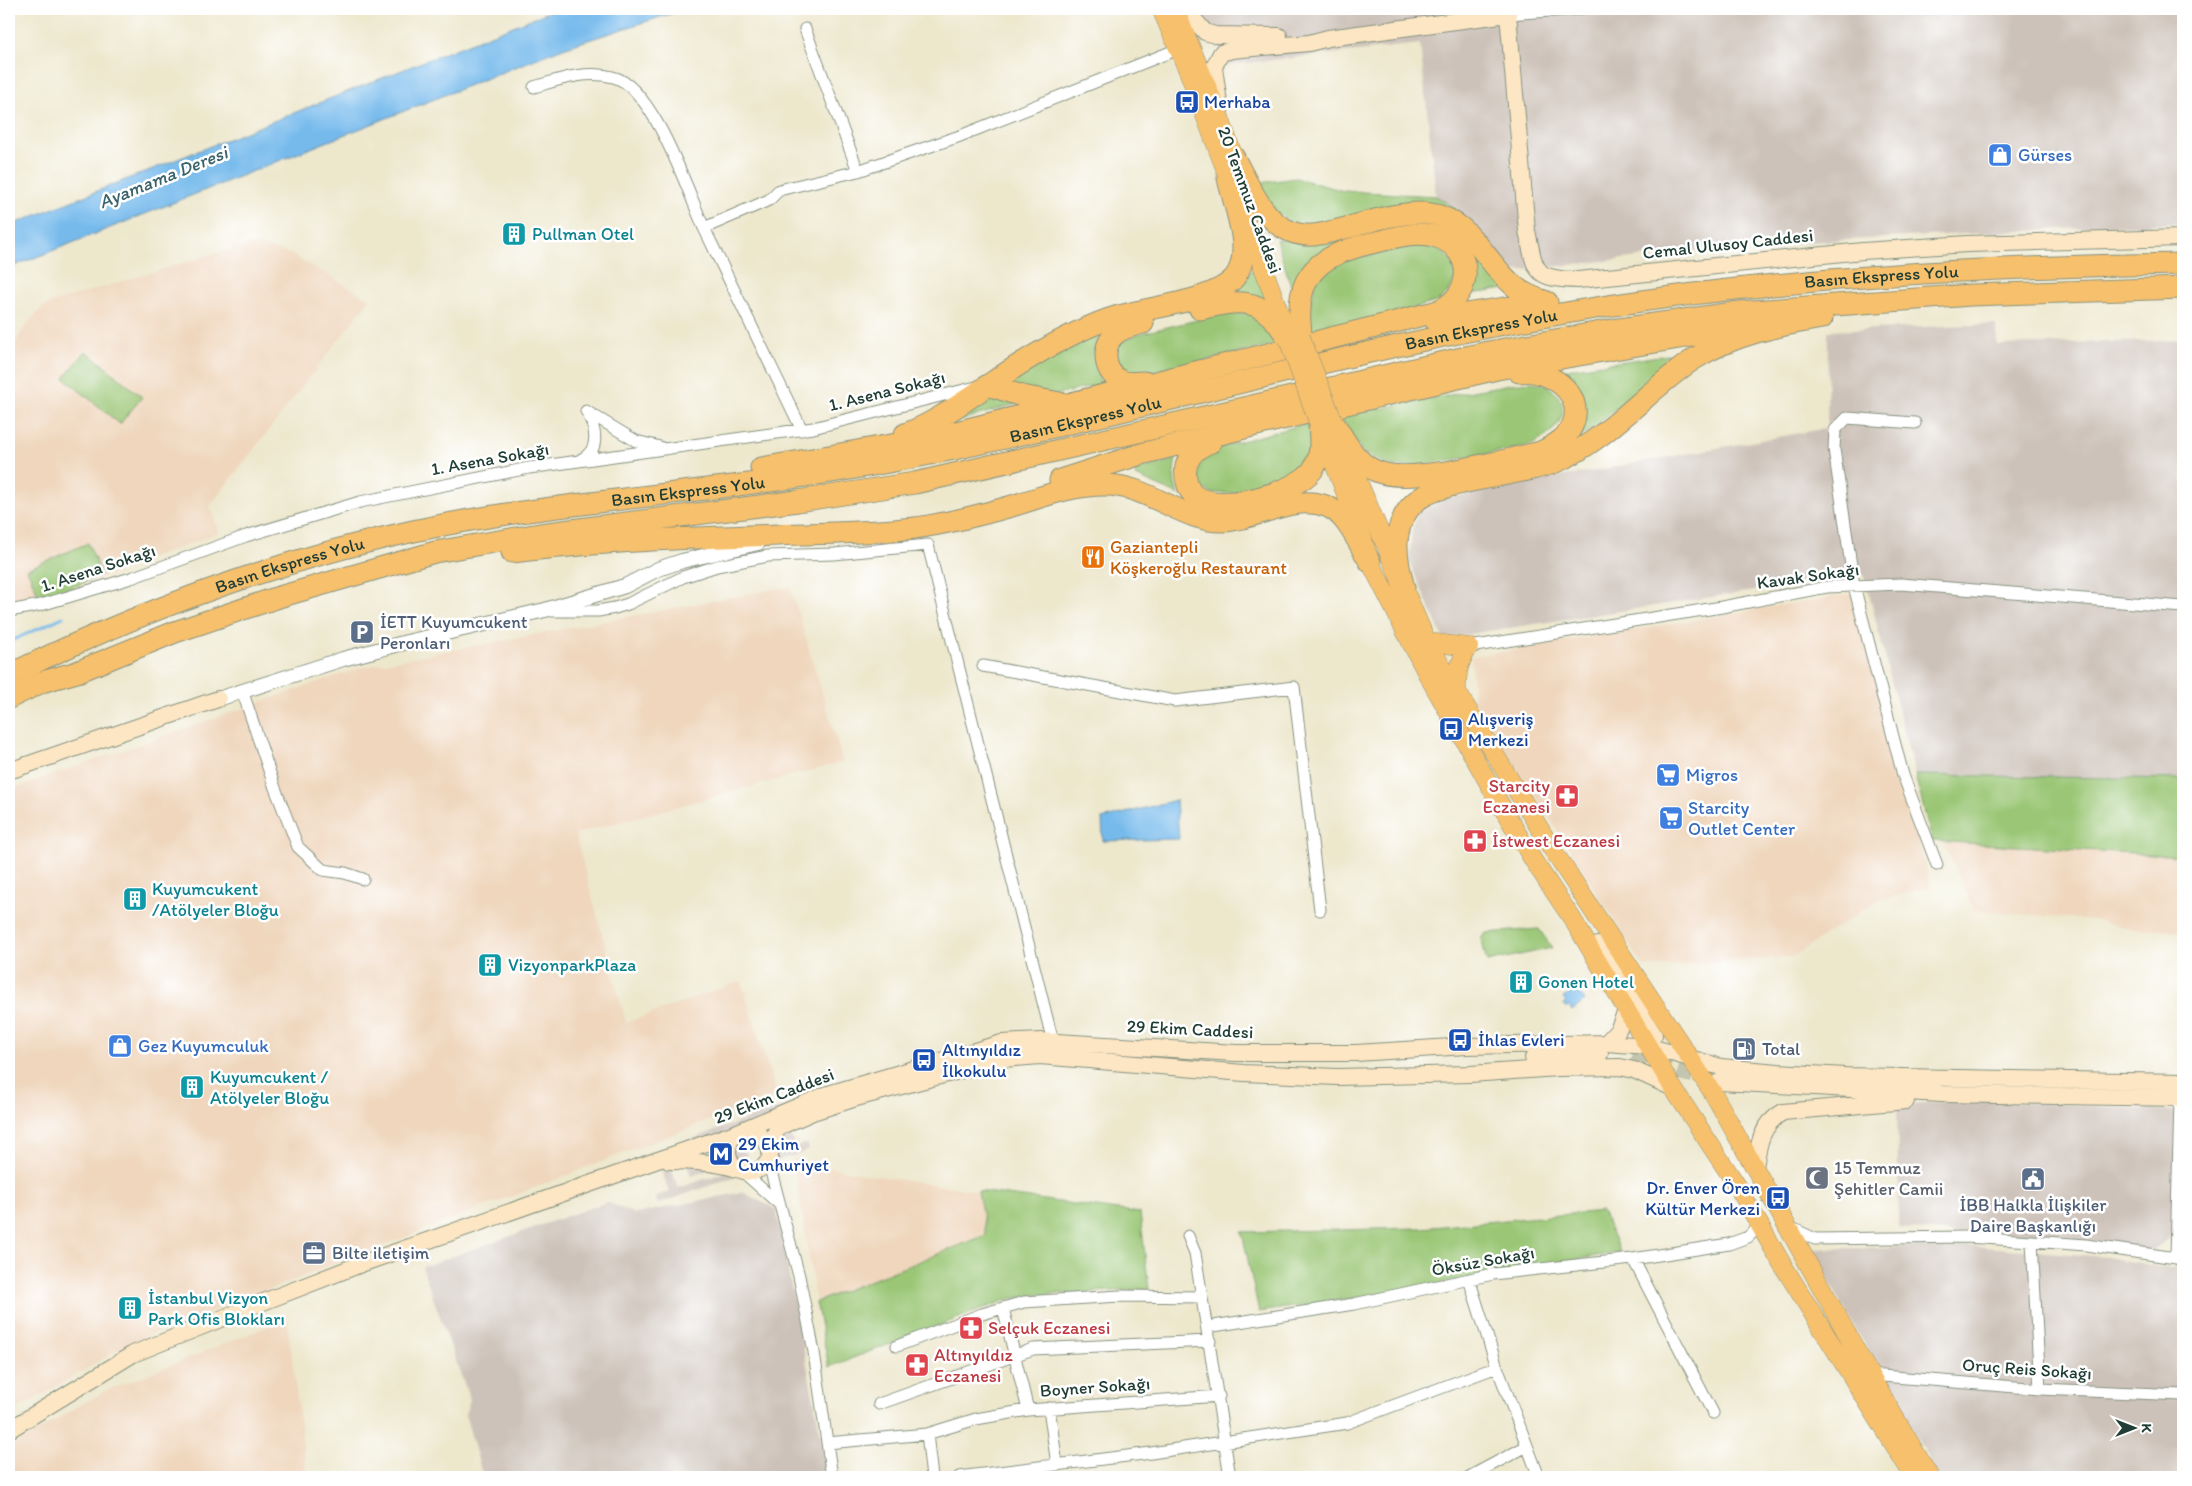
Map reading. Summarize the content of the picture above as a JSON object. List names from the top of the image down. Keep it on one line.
{"streets":{"highway":["Basın Ekspress Yolu"],"main road":["20 Temmuz Caddesi","Cemal Ulusoy Caddesi","29 Ekim Caddesi"],"street":["1. Asena Sokağı","Kavak Sokağı","Öksüz Sokağı","Oruç Reis Sokağı","Boyner Sokağı"]},"water":["Ayamama Deresi"],"places":{"bus stop":["Merhaba","Alışveriş Merkezi","İhlas Evleri","Altınyıldız İlkokulu","Dr. Enver Ören Kültür Merkezi"],"shop":["Gürses","Gez Kuyumculuk"],"building":["Pullman Otel","Kuyumcukent /Atölyeler Bloğu","VizyonparkPlaza","Gonen Hotel","Kuyumcukent / Atölyeler Bloğu","İstanbul Vizyon Park Ofis Blokları"],"restaurant":["Gaziantepli Köşkeroğlu Restaurant"],"parking":["İETT Kuyumcukent Peronları"],"supermarket":["Migros","Starcity Outlet Center"],"pharmacy":["Starcity Eczanesi","İstwest Eczanesi","Selçuk Eczanesi","Altınyıldız Eczanesi"],"fuel station":["Total"],"metro station":["29 Ekim Cumhuriyet"],"mosque":["15 Temmuz Şehitler Camii"],"public building":["İBB Halkla İlişkiler Daire Başkanlığı"],"office":["Bilte iletişim"]},"north":"right"}
